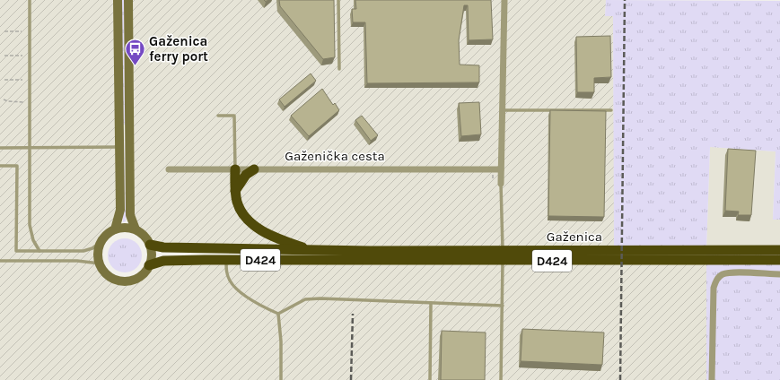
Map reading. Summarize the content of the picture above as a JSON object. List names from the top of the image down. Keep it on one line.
{"streets":{"highway":["Gaženica","D424"],"street":["Gaženička cesta"]},"crossings":[["Gaženica","D424"]],"places":{"bus stop":["Gaženica ferry port"]}}
